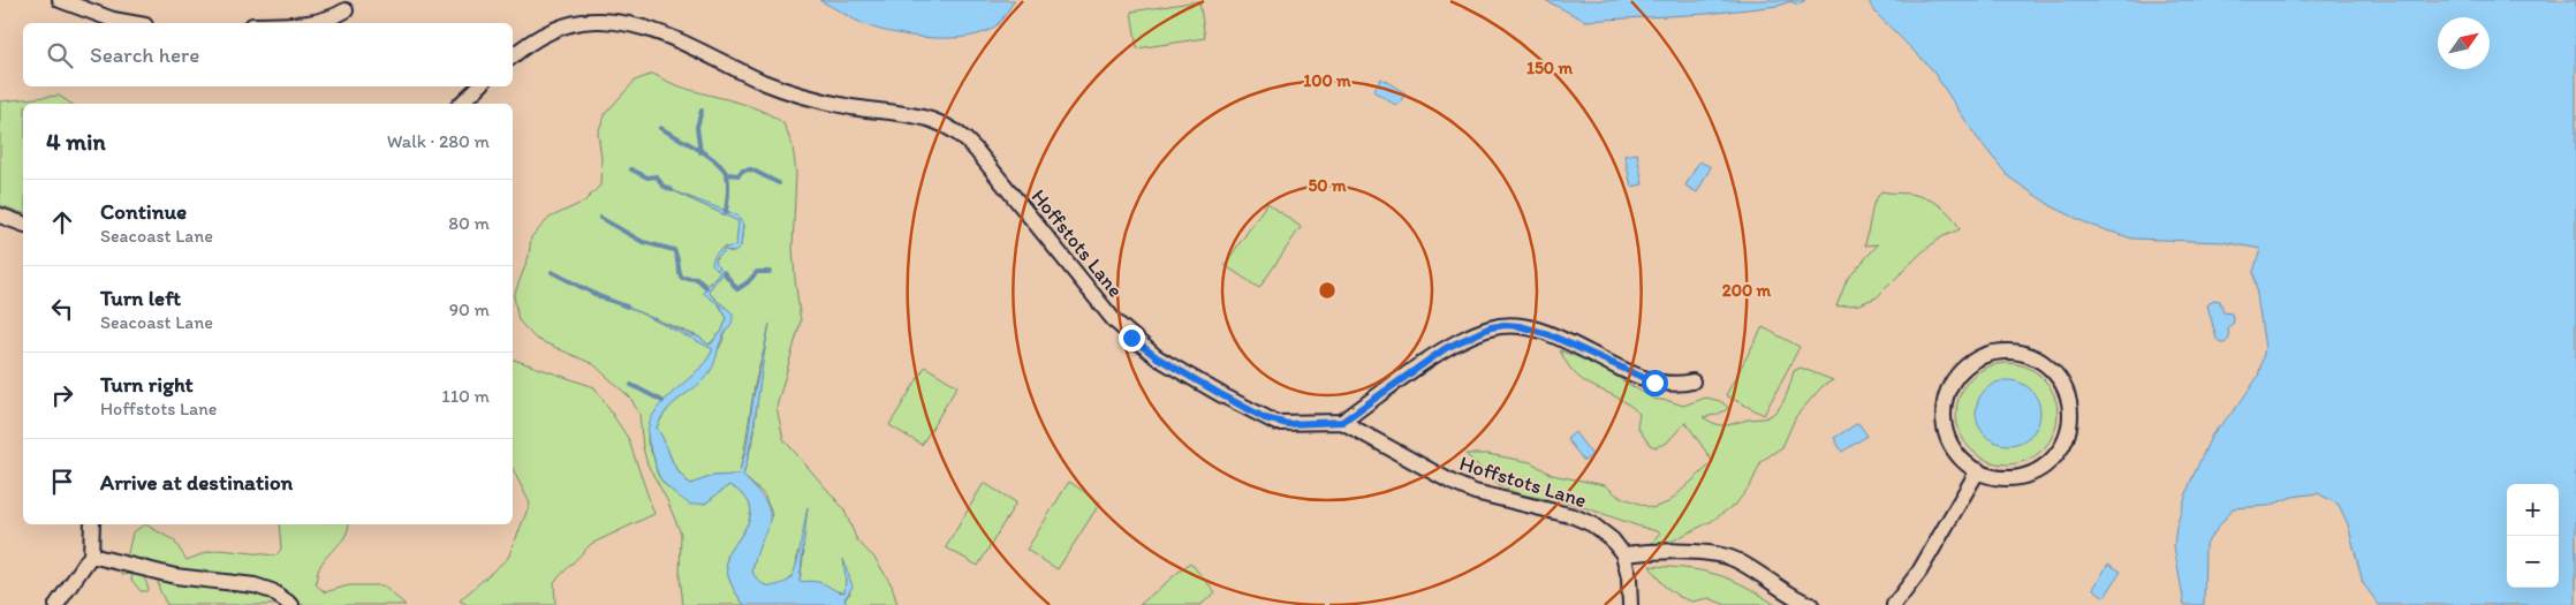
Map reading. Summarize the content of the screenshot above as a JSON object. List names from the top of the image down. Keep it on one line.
{"streets":{"street":["Hoffstots Lane"]},"north":"top right","page":{"search":"Search here","heading":["4 min","Walk · 280 m"],"list":[["Continue","Seacoast Lane","80 m"],["Turn left","Seacoast Lane","90 m"],["Turn right","Hoffstots Lane","110 m"],"Arrive at destination"],"map_buttons":["+","−"]},"rings":["150 m","100 m","50 m","200 m"]}
